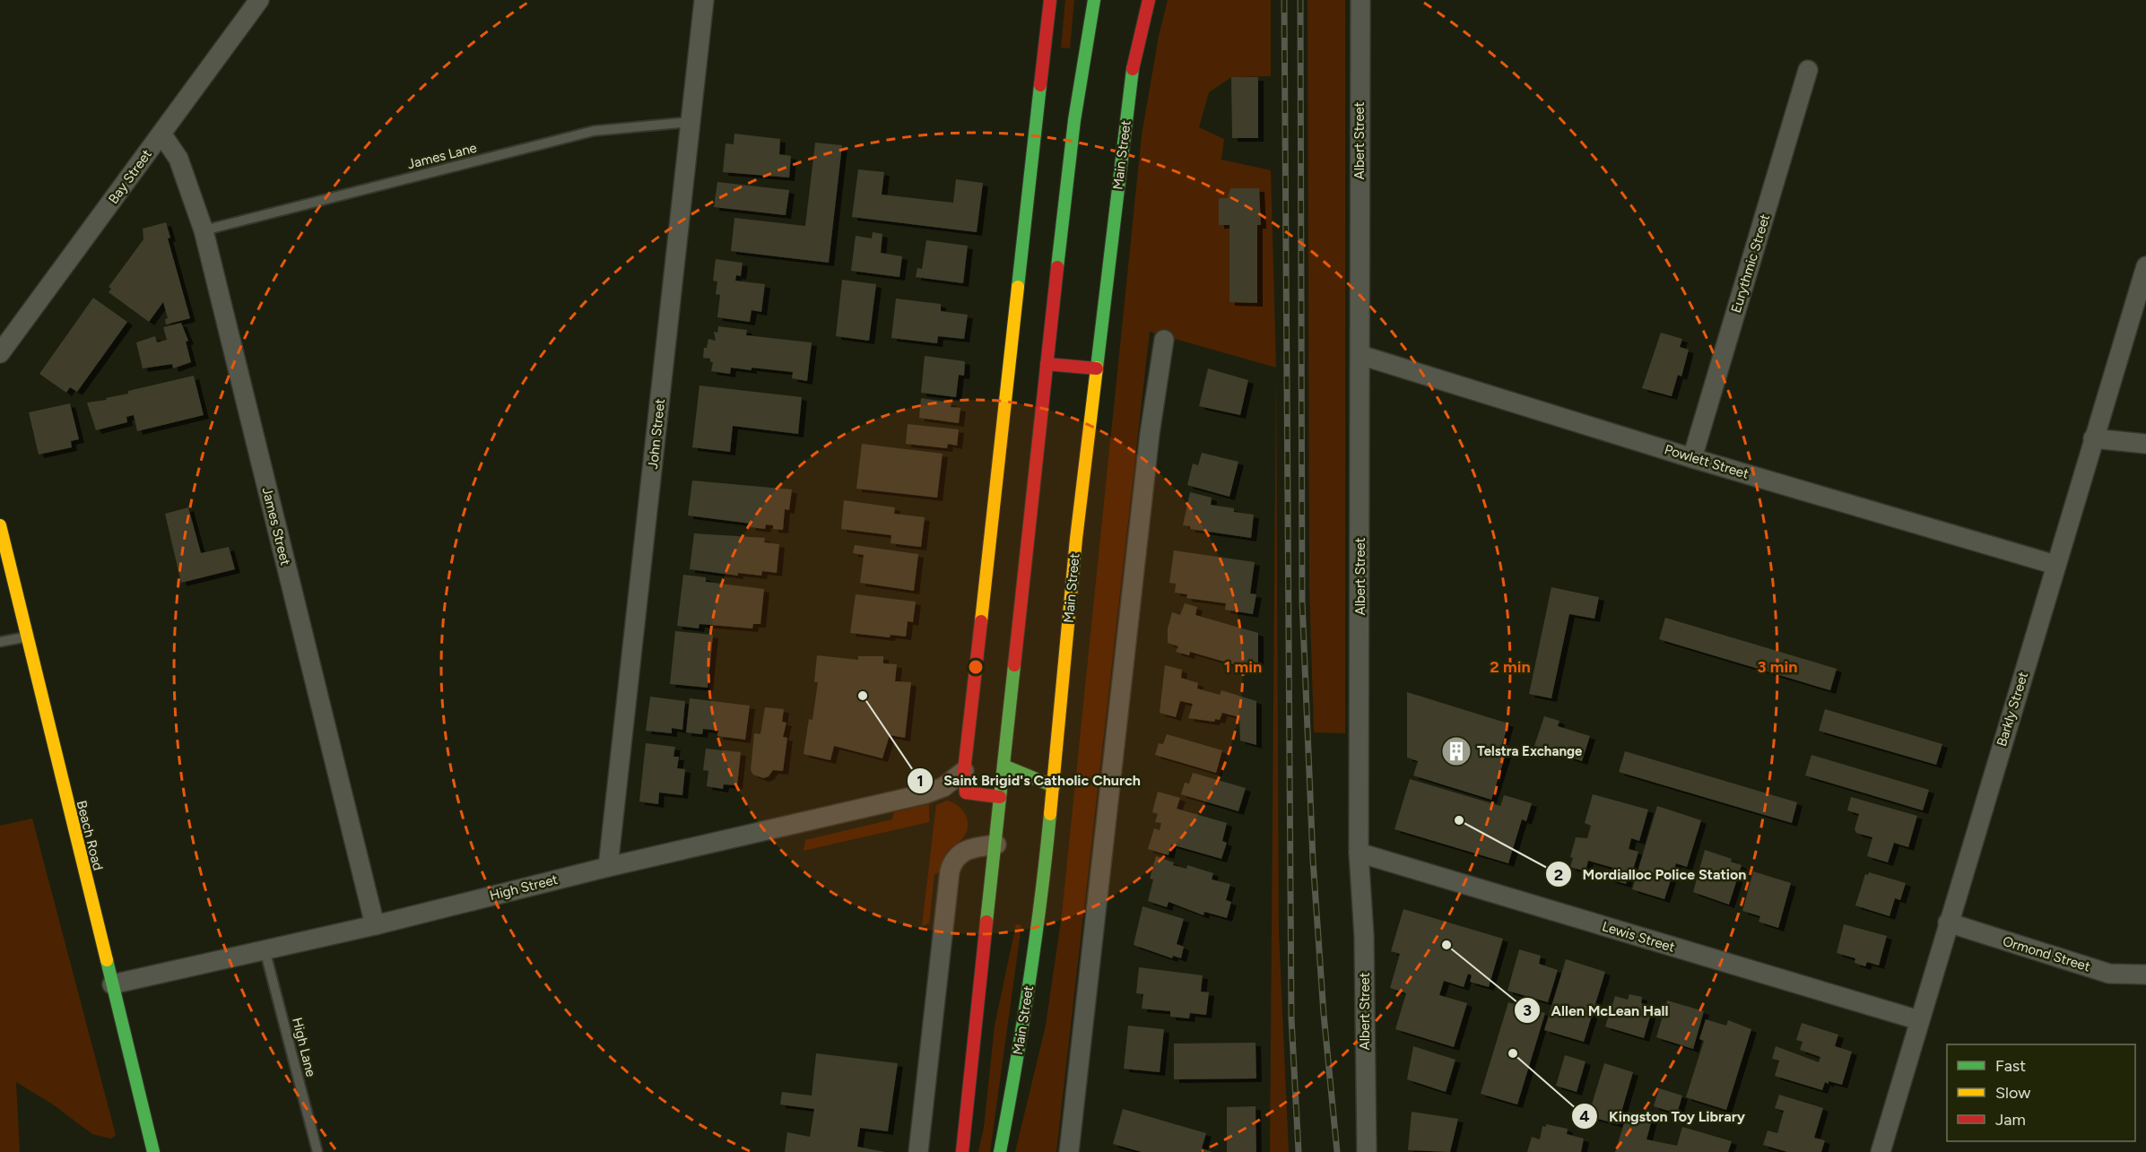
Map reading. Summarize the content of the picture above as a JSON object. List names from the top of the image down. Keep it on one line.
{"streets":{"main road":["Main Street","Beach Road","High Street"],"street":["Albert Street","Bay Street","Eurythmic Street","John Street","Powlett Street","James Street","Barkly Street","Lewis Street","Ormond Street"],"lane":["James Lane","High Lane"]},"crossings":[["Albert Street","Powlett Street"],["Albert Street","Lewis Street"],["James Lane","John Street"],["James Lane","James Street"],["Bay Street","James Street"],["Eurythmic Street","Powlett Street"],["John Street","High Street"],["Powlett Street","Barkly Street"],["James Street","High Street"],["Barkly Street","Lewis Street"],["Barkly Street","Ormond Street"],["Beach Road","High Street"],["High Street","High Lane"]],"places":{"other":["Saint Brigid's Catholic Church","Mordialloc Police Station","Allen McLean Hall","Kingston Toy Library"],"building":["Telstra Exchange"]},"legend":["Fast","Slow","Jam"],"rings":["1 min","2 min","3 min"]}
